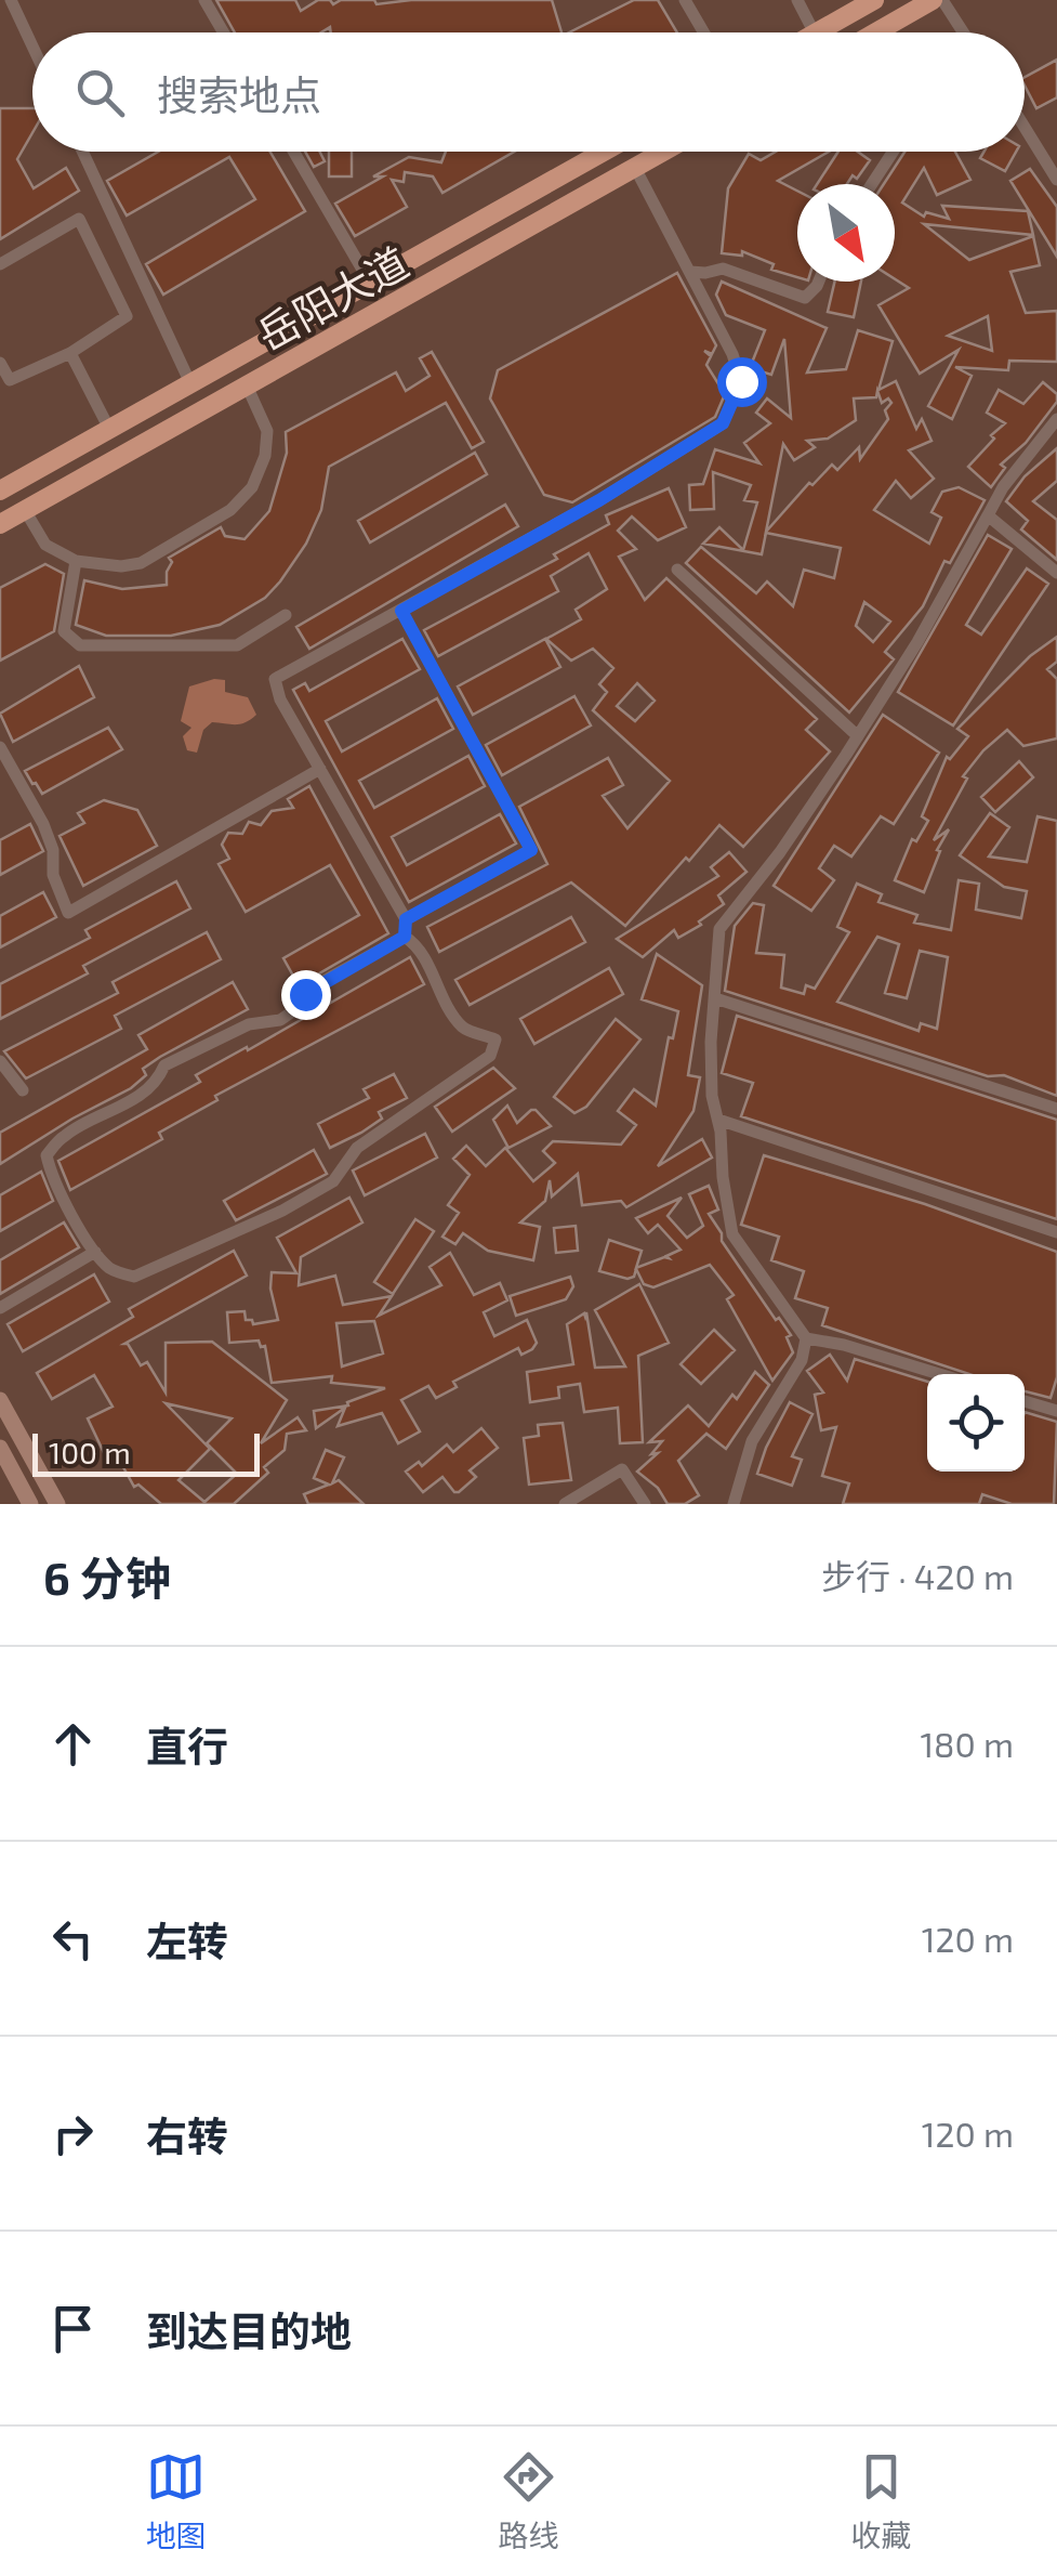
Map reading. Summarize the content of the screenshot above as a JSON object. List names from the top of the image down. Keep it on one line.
{"streets":{"main road":["岳阳大道"]},"scale_bar":"100 m","north":"bottom right","page":{"search":"搜索地点","scale":"100 m","heading":["6 分钟","步行 · 420 m"],"list":[["直行","180 m"],["左转","120 m"],["右转","120 m"],"到达目的地"],"nav":["地图","路线","收藏"]}}
